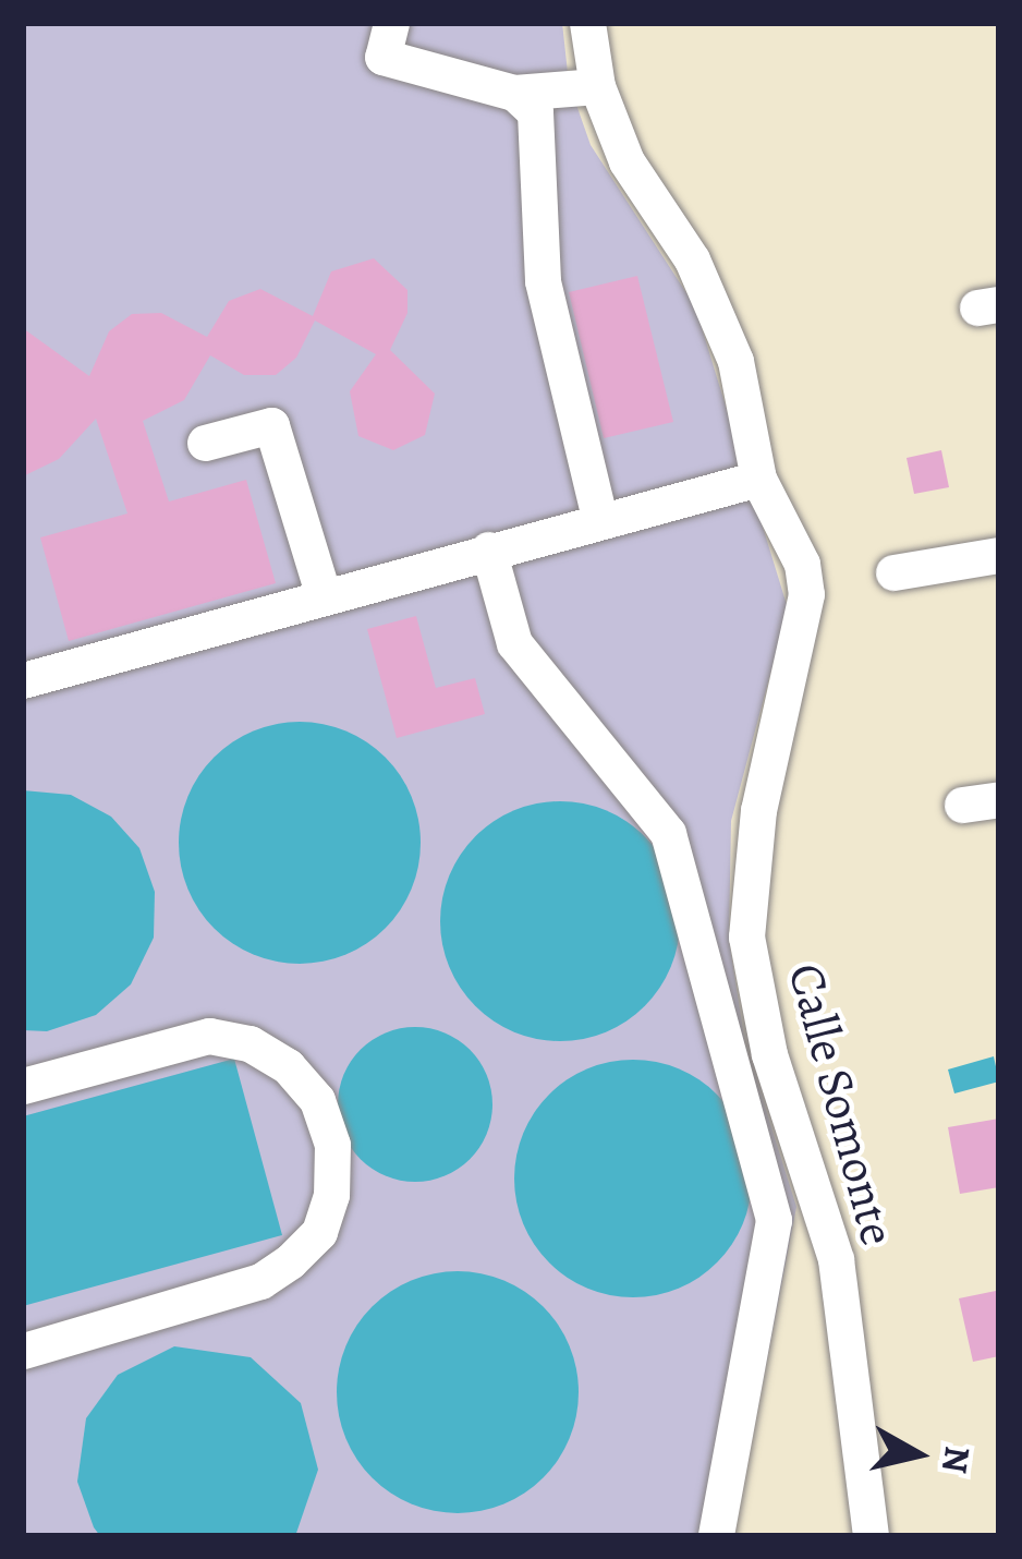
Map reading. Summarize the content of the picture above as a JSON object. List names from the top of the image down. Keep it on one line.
{"streets":{"street":["Calle Somonte"]},"north":"right"}
